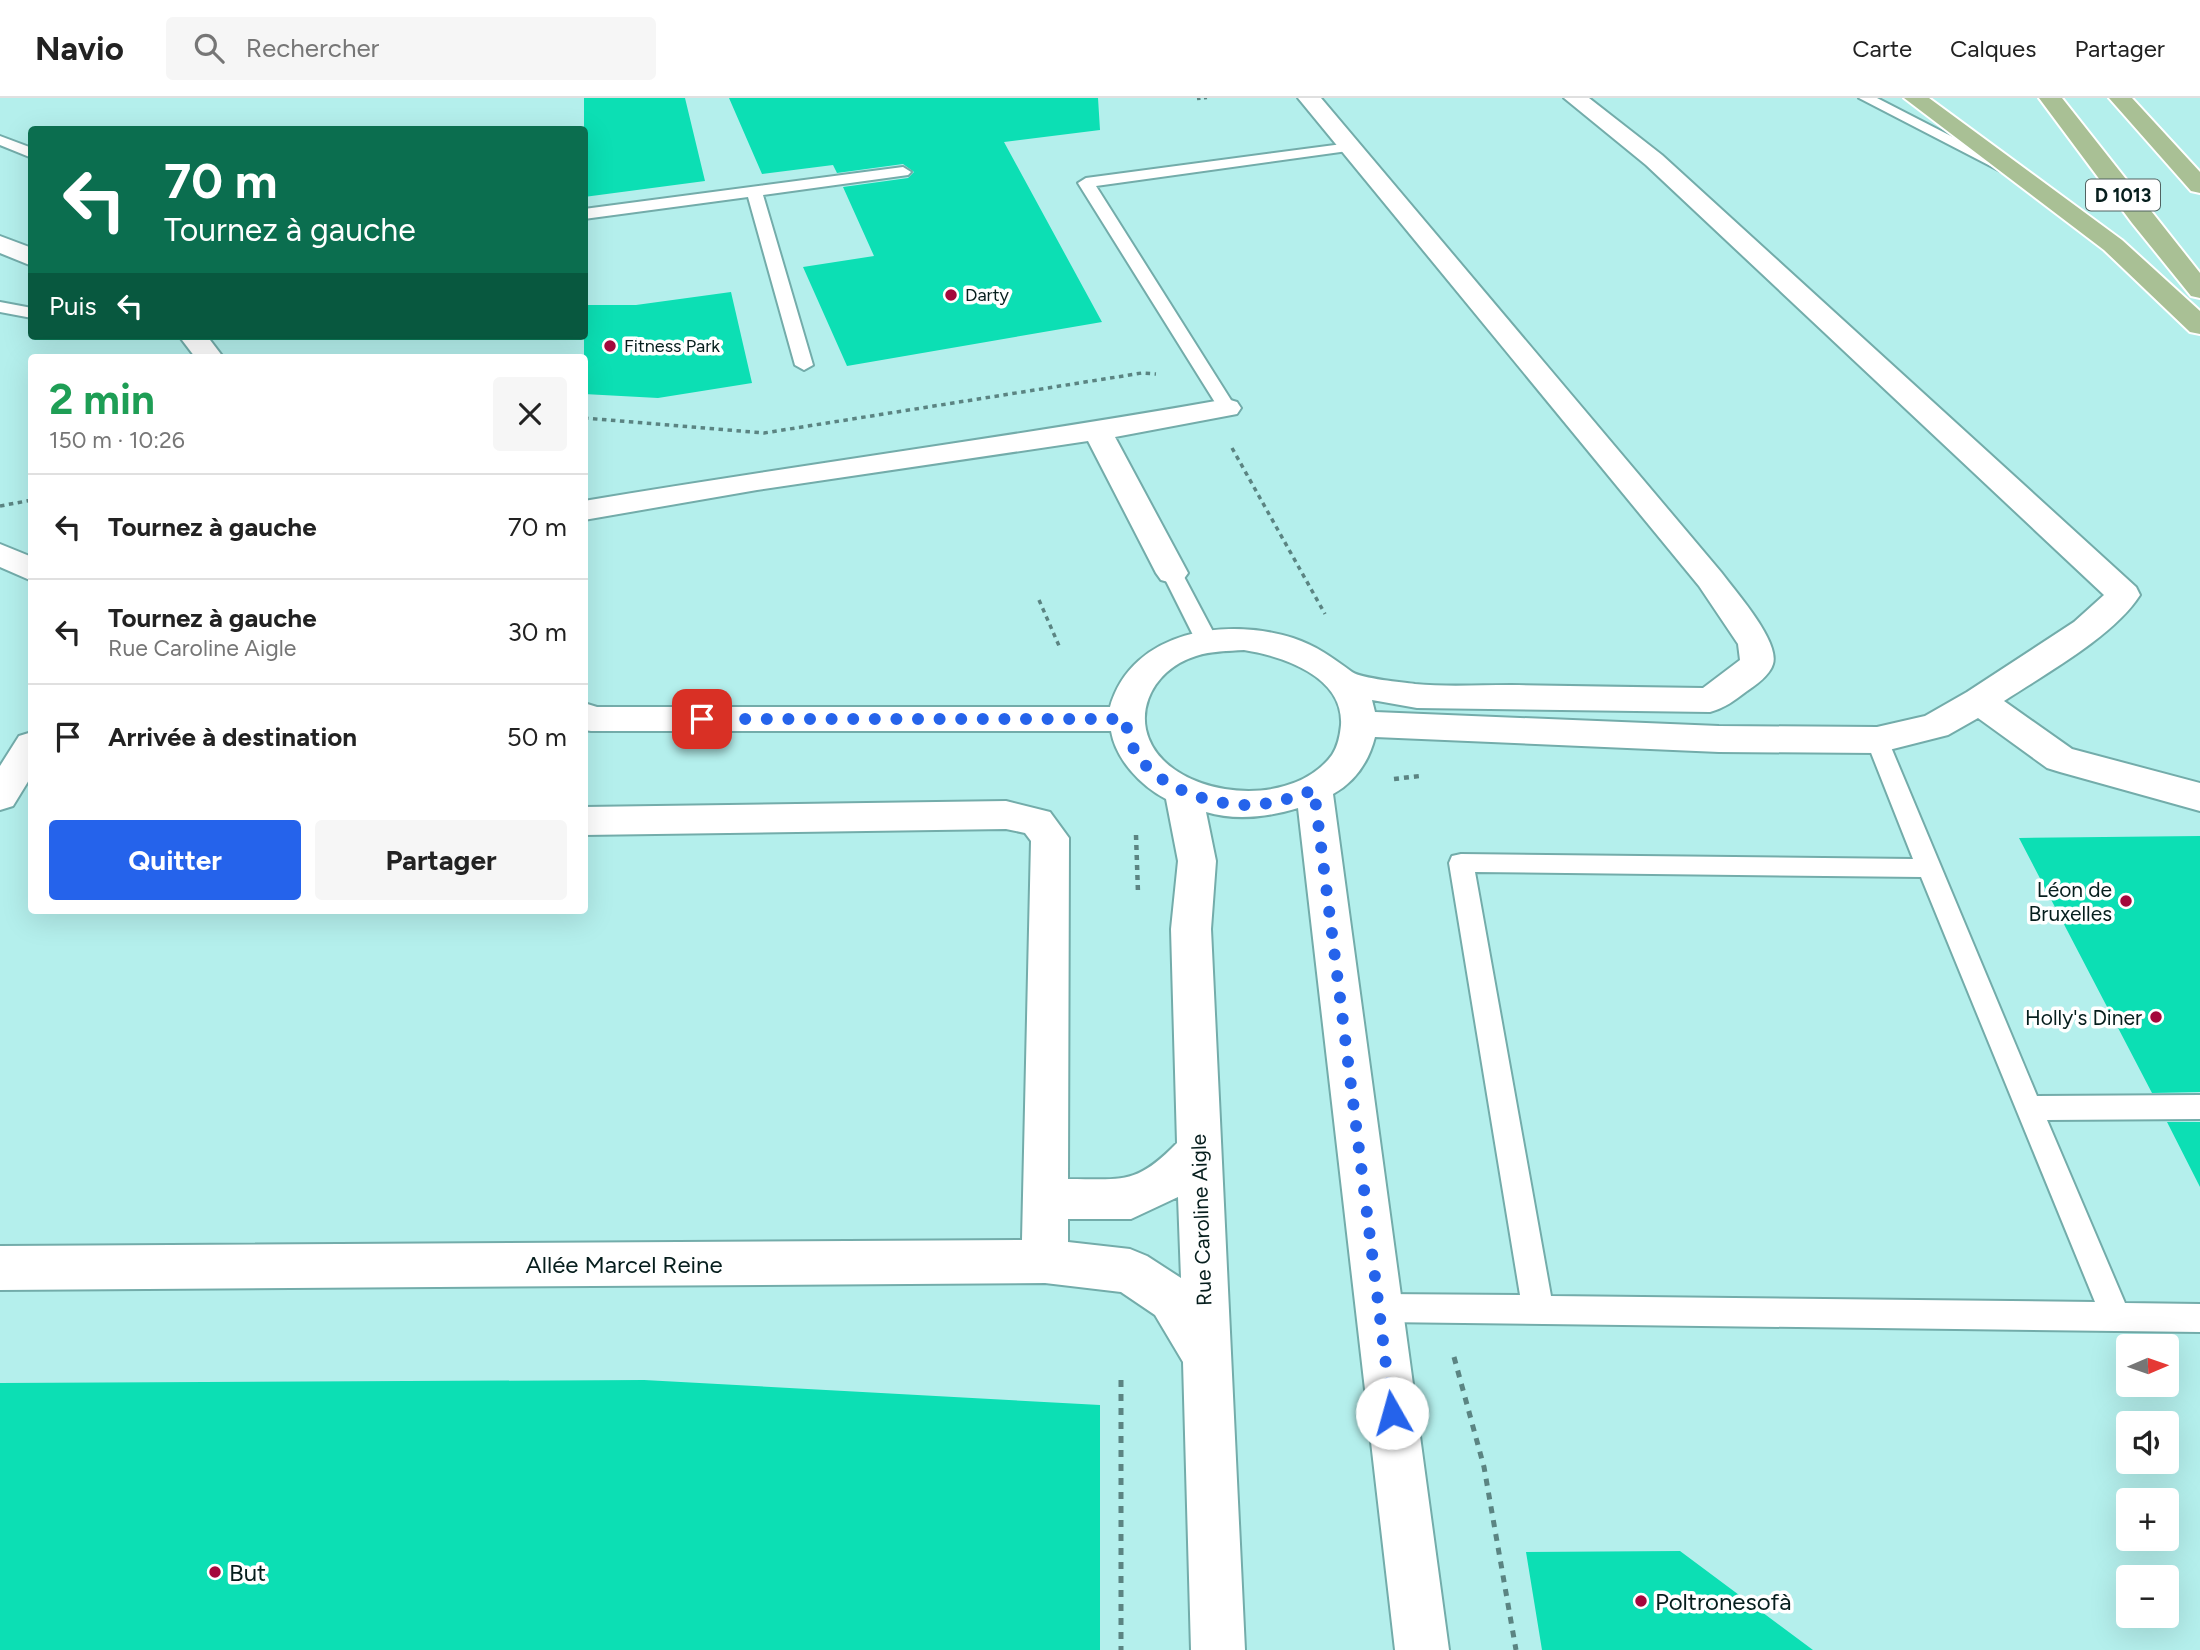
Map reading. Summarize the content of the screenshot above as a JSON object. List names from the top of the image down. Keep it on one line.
{"streets":{"main road":["D 1013"],"street":["Rue Caroline Aigle","Allée Marcel Reine"]},"crossings":[["Rue Caroline Aigle","Allée Marcel Reine"]],"places":["Darty","Fitness Park","Léon de Bruxelles","Holly's Diner","But","Poltronesofà"],"north":"right","page":{"header":"Navio","search":"Rechercher","nav":["Carte","Calques","Partager"],"turn":["70 m","Tournez à gauche"],"then":"Puis","heading":["2 min","150 m · 10:26"],"list":[{"name":"Tournez à gauche","value":"70 m"},{"name":"Tournez à gauche","note":"Rue Caroline Aigle","value":"30 m"},{"name":"Arrivée à destination","value":"50 m"}],"buttons":["Quitter","Partager"],"map_buttons":["+","−"]}}
